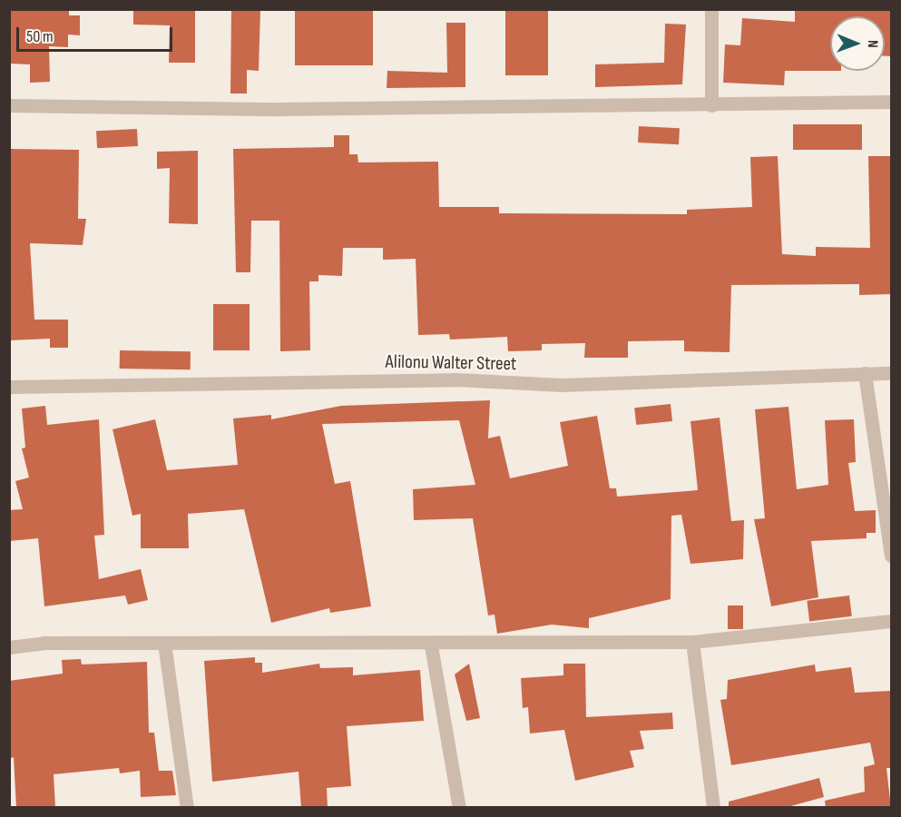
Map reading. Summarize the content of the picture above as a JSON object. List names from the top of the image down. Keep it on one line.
{"streets":{"street":["Alilonu Walter Street"]},"scale_bar":"50 m","north":"right"}
